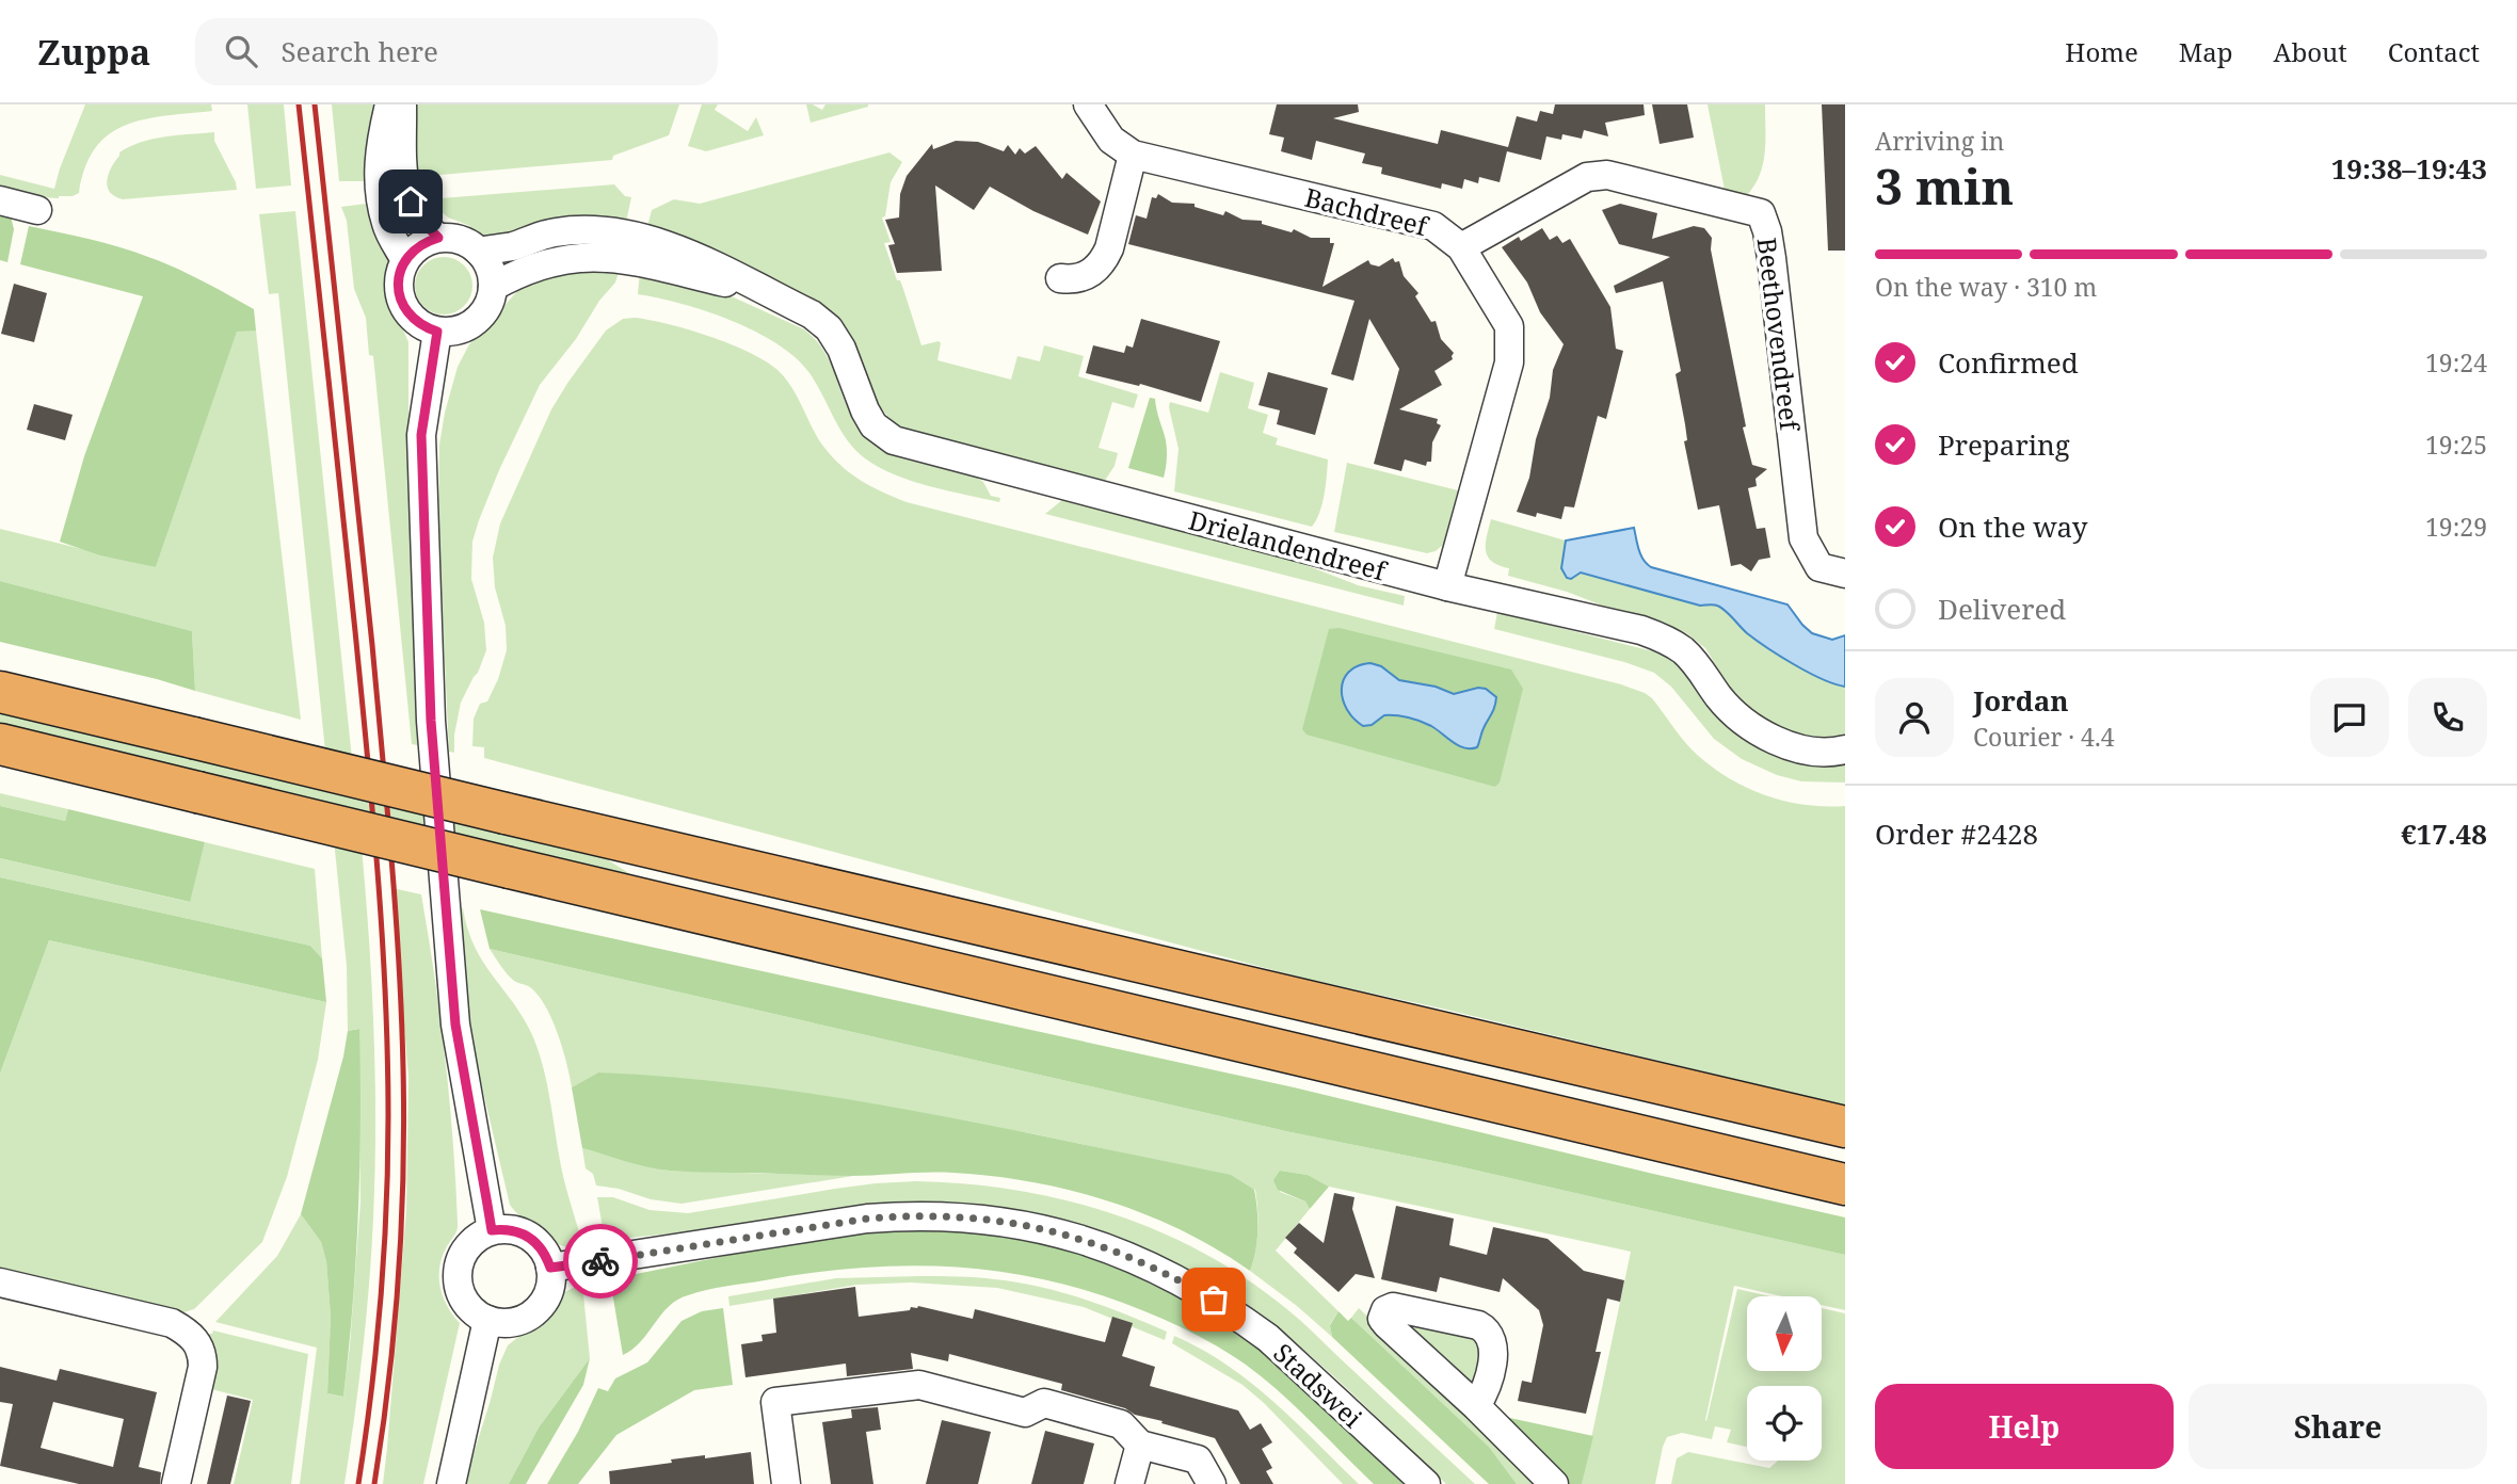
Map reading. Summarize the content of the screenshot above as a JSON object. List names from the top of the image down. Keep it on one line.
{"streets":{"street":["Bachdreef","Beethovendreef","Drielandendreef","Stadswei"]},"crossings":[["Bachdreef","Beethovendreef"],["Bachdreef","Drielandendreef"]],"north":"bottom","page":{"header":"Zuppa","search":"Search here","nav":["Home","Map","About","Contact"],"heading":["3 min","Arriving in","19:38–19:43"],"panel":["Jordan","Courier · 4.4","Order #2428","€17.48"],"bar":"On the way · 310 m","list":[["Confirmed","19:24"],["Preparing","19:25"],["On the way","19:29"],"Delivered"],"buttons":["Help","Share"]}}
